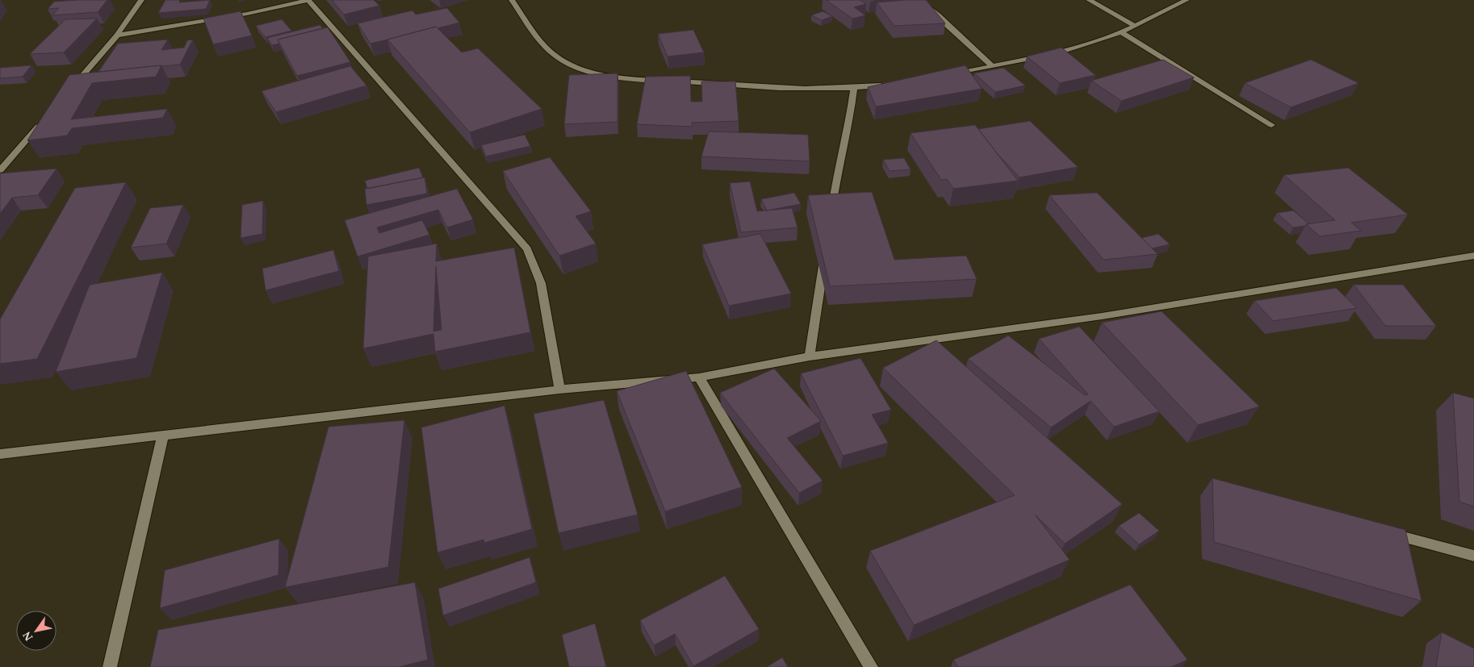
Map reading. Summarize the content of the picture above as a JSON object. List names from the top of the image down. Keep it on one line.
{"north":"bottom left"}
